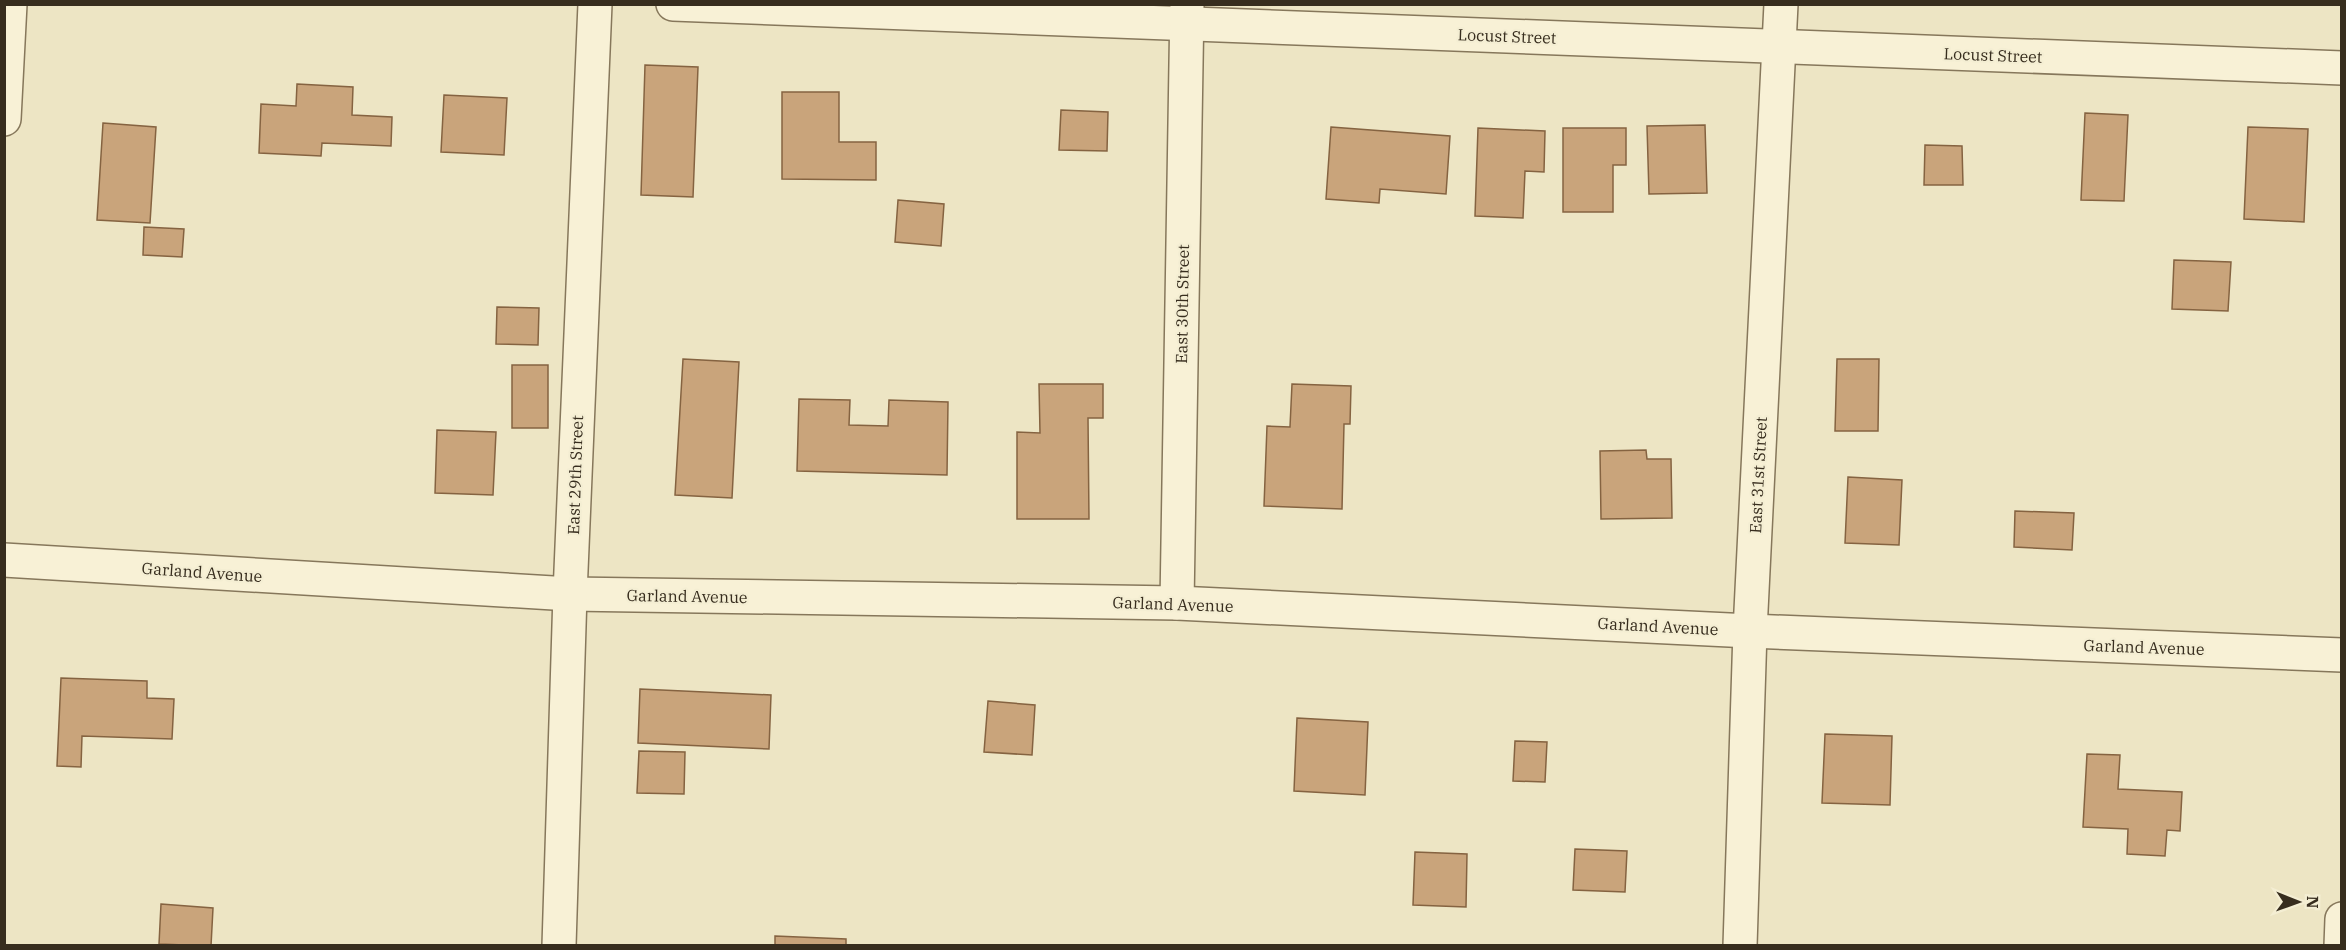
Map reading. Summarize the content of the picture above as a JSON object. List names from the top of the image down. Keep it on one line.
{"streets":{"street":["Locust Street","East 30th Street","East 29th Street","East 31st Street","Garland Avenue"]},"crossings":[["Locust Street","East 30th Street"],["Locust Street","East 31st Street"],["East 30th Street","Garland Avenue"],["East 29th Street","Garland Avenue"],["East 31st Street","Garland Avenue"]],"north":"right"}
